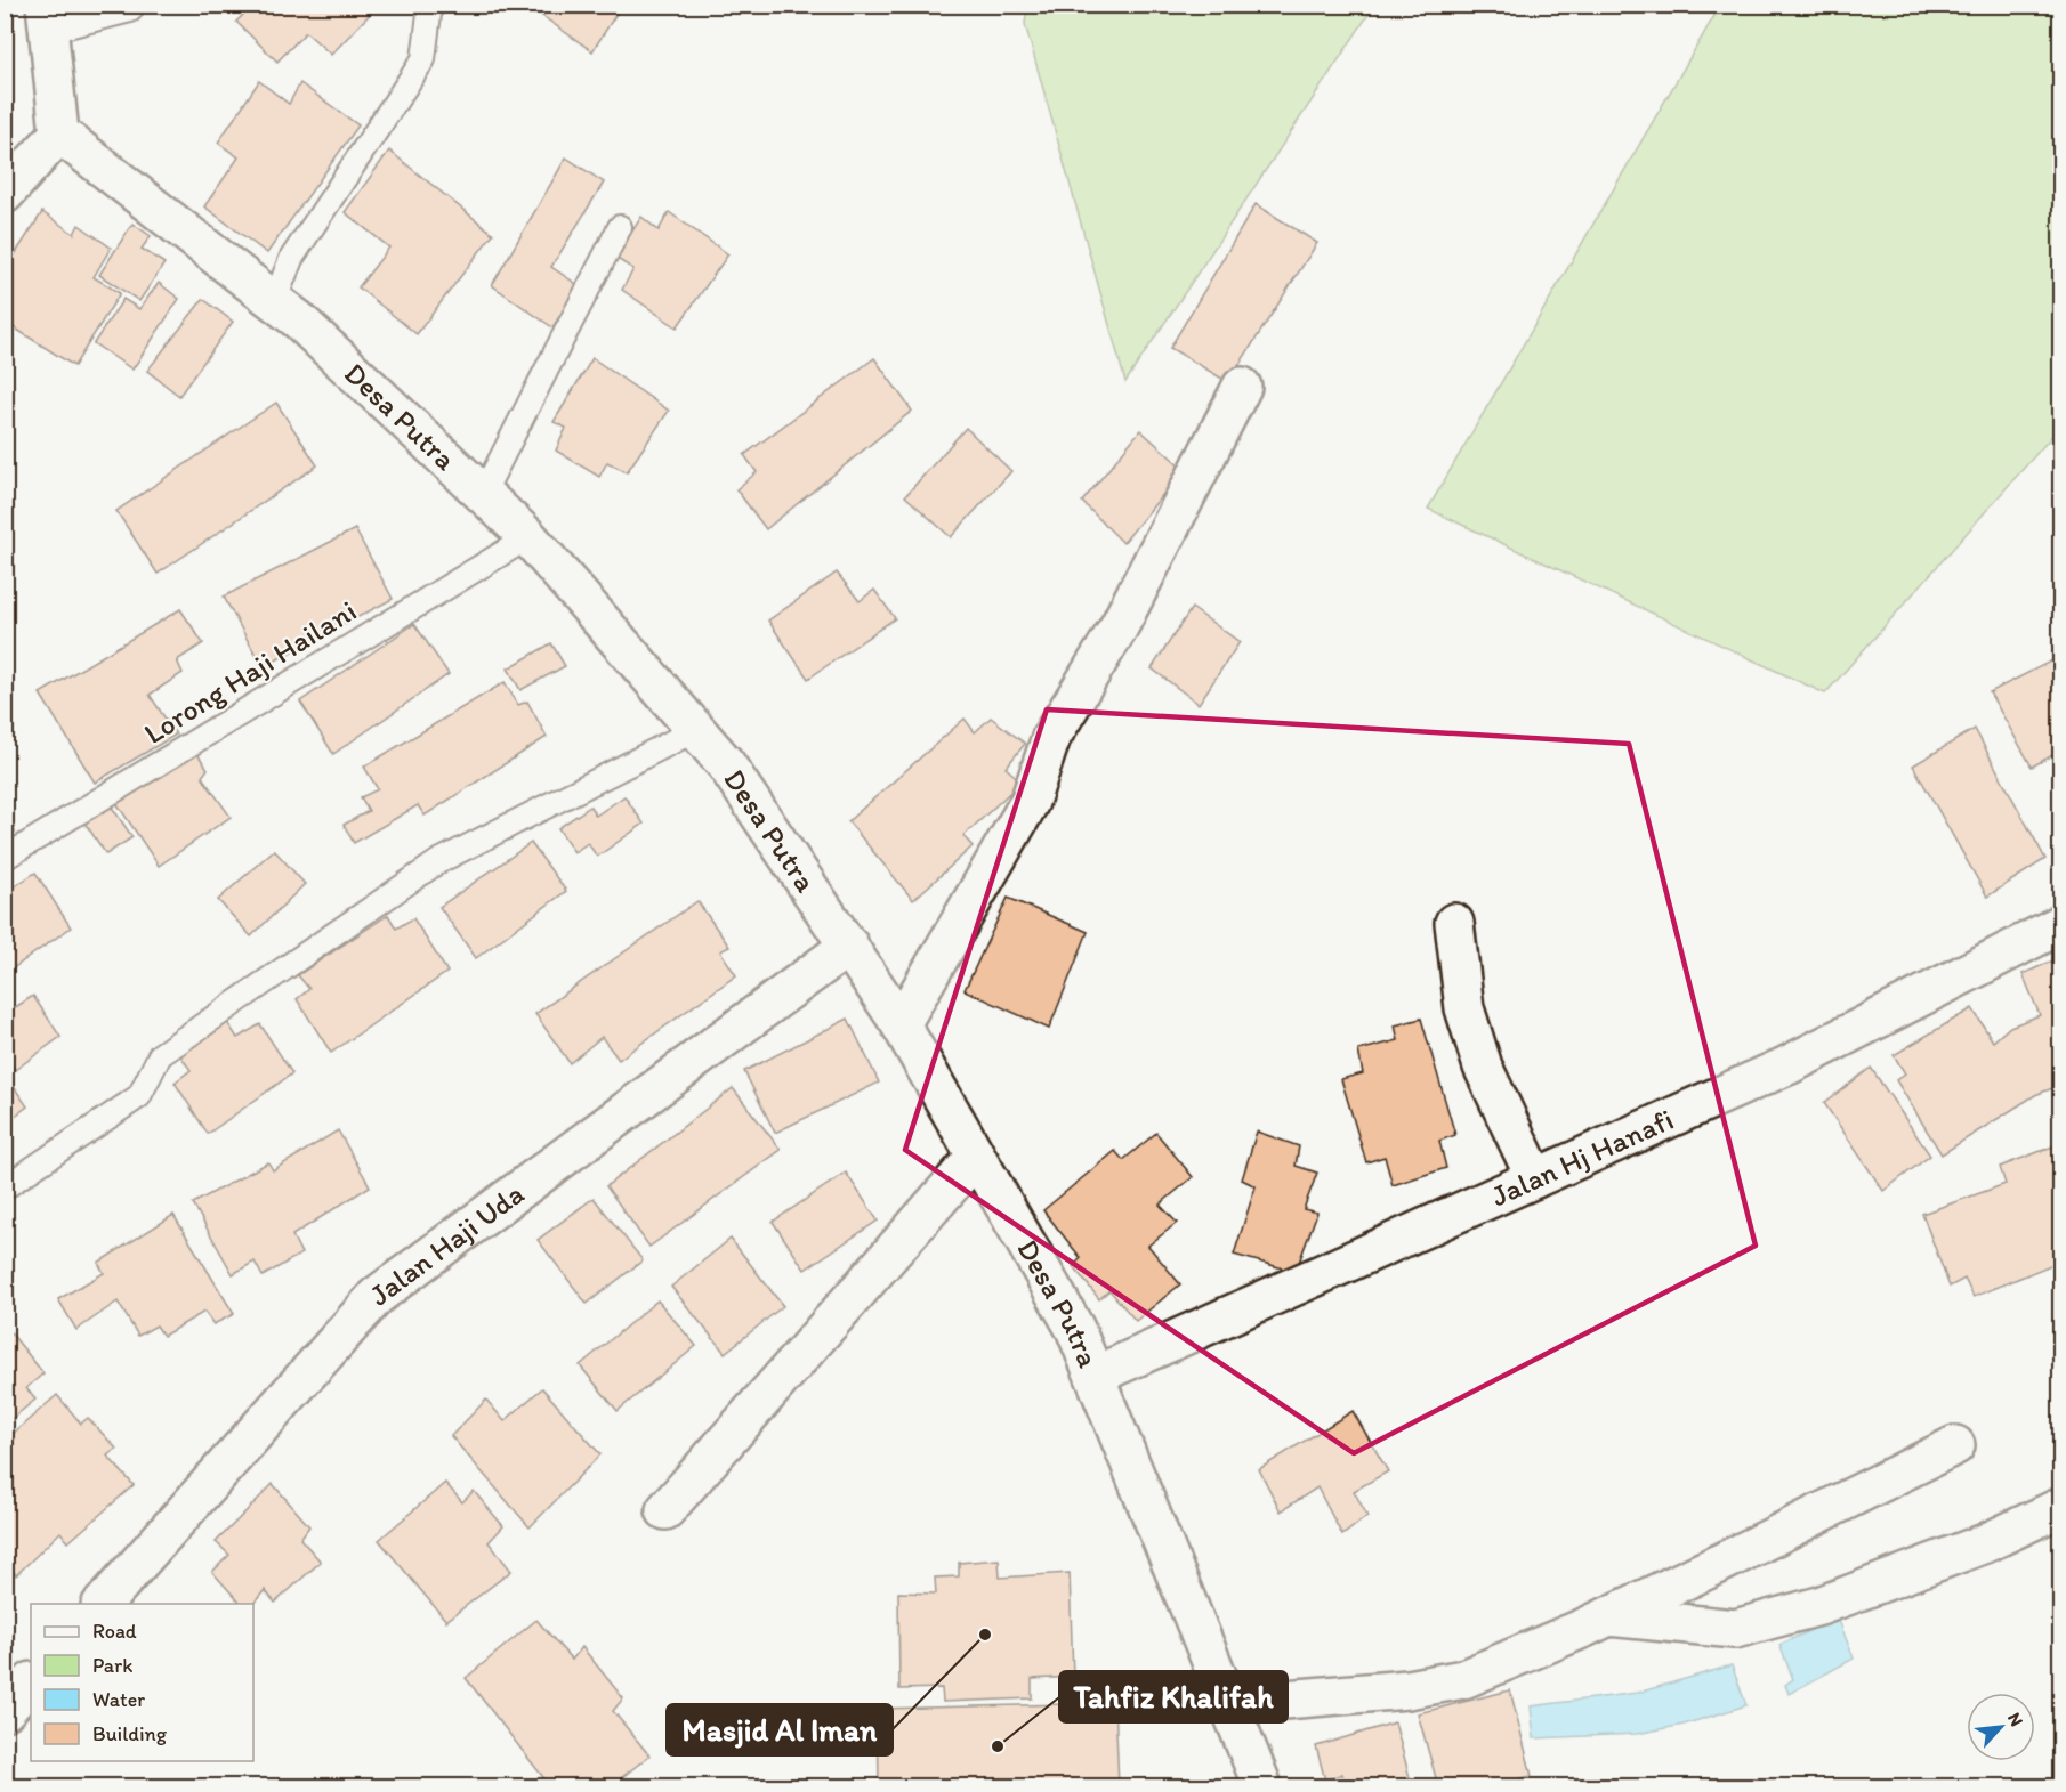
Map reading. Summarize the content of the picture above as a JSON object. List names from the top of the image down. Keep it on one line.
{"streets":{"street":["Desa Putra","Jalan Hj Hanafi","Jalan Haji Uda"],"lane":["Lorong Haji Hailani"]},"crossings":[["Desa Putra","Lorong Haji Hailani"],["Desa Putra","Jalan Hj Hanafi"],["Desa Putra","Jalan Haji Uda"]],"places":["Masjid Al Iman","Tahfiz Khalifah"],"legend":["Road","Park","Water","Building"],"north":"top right"}
